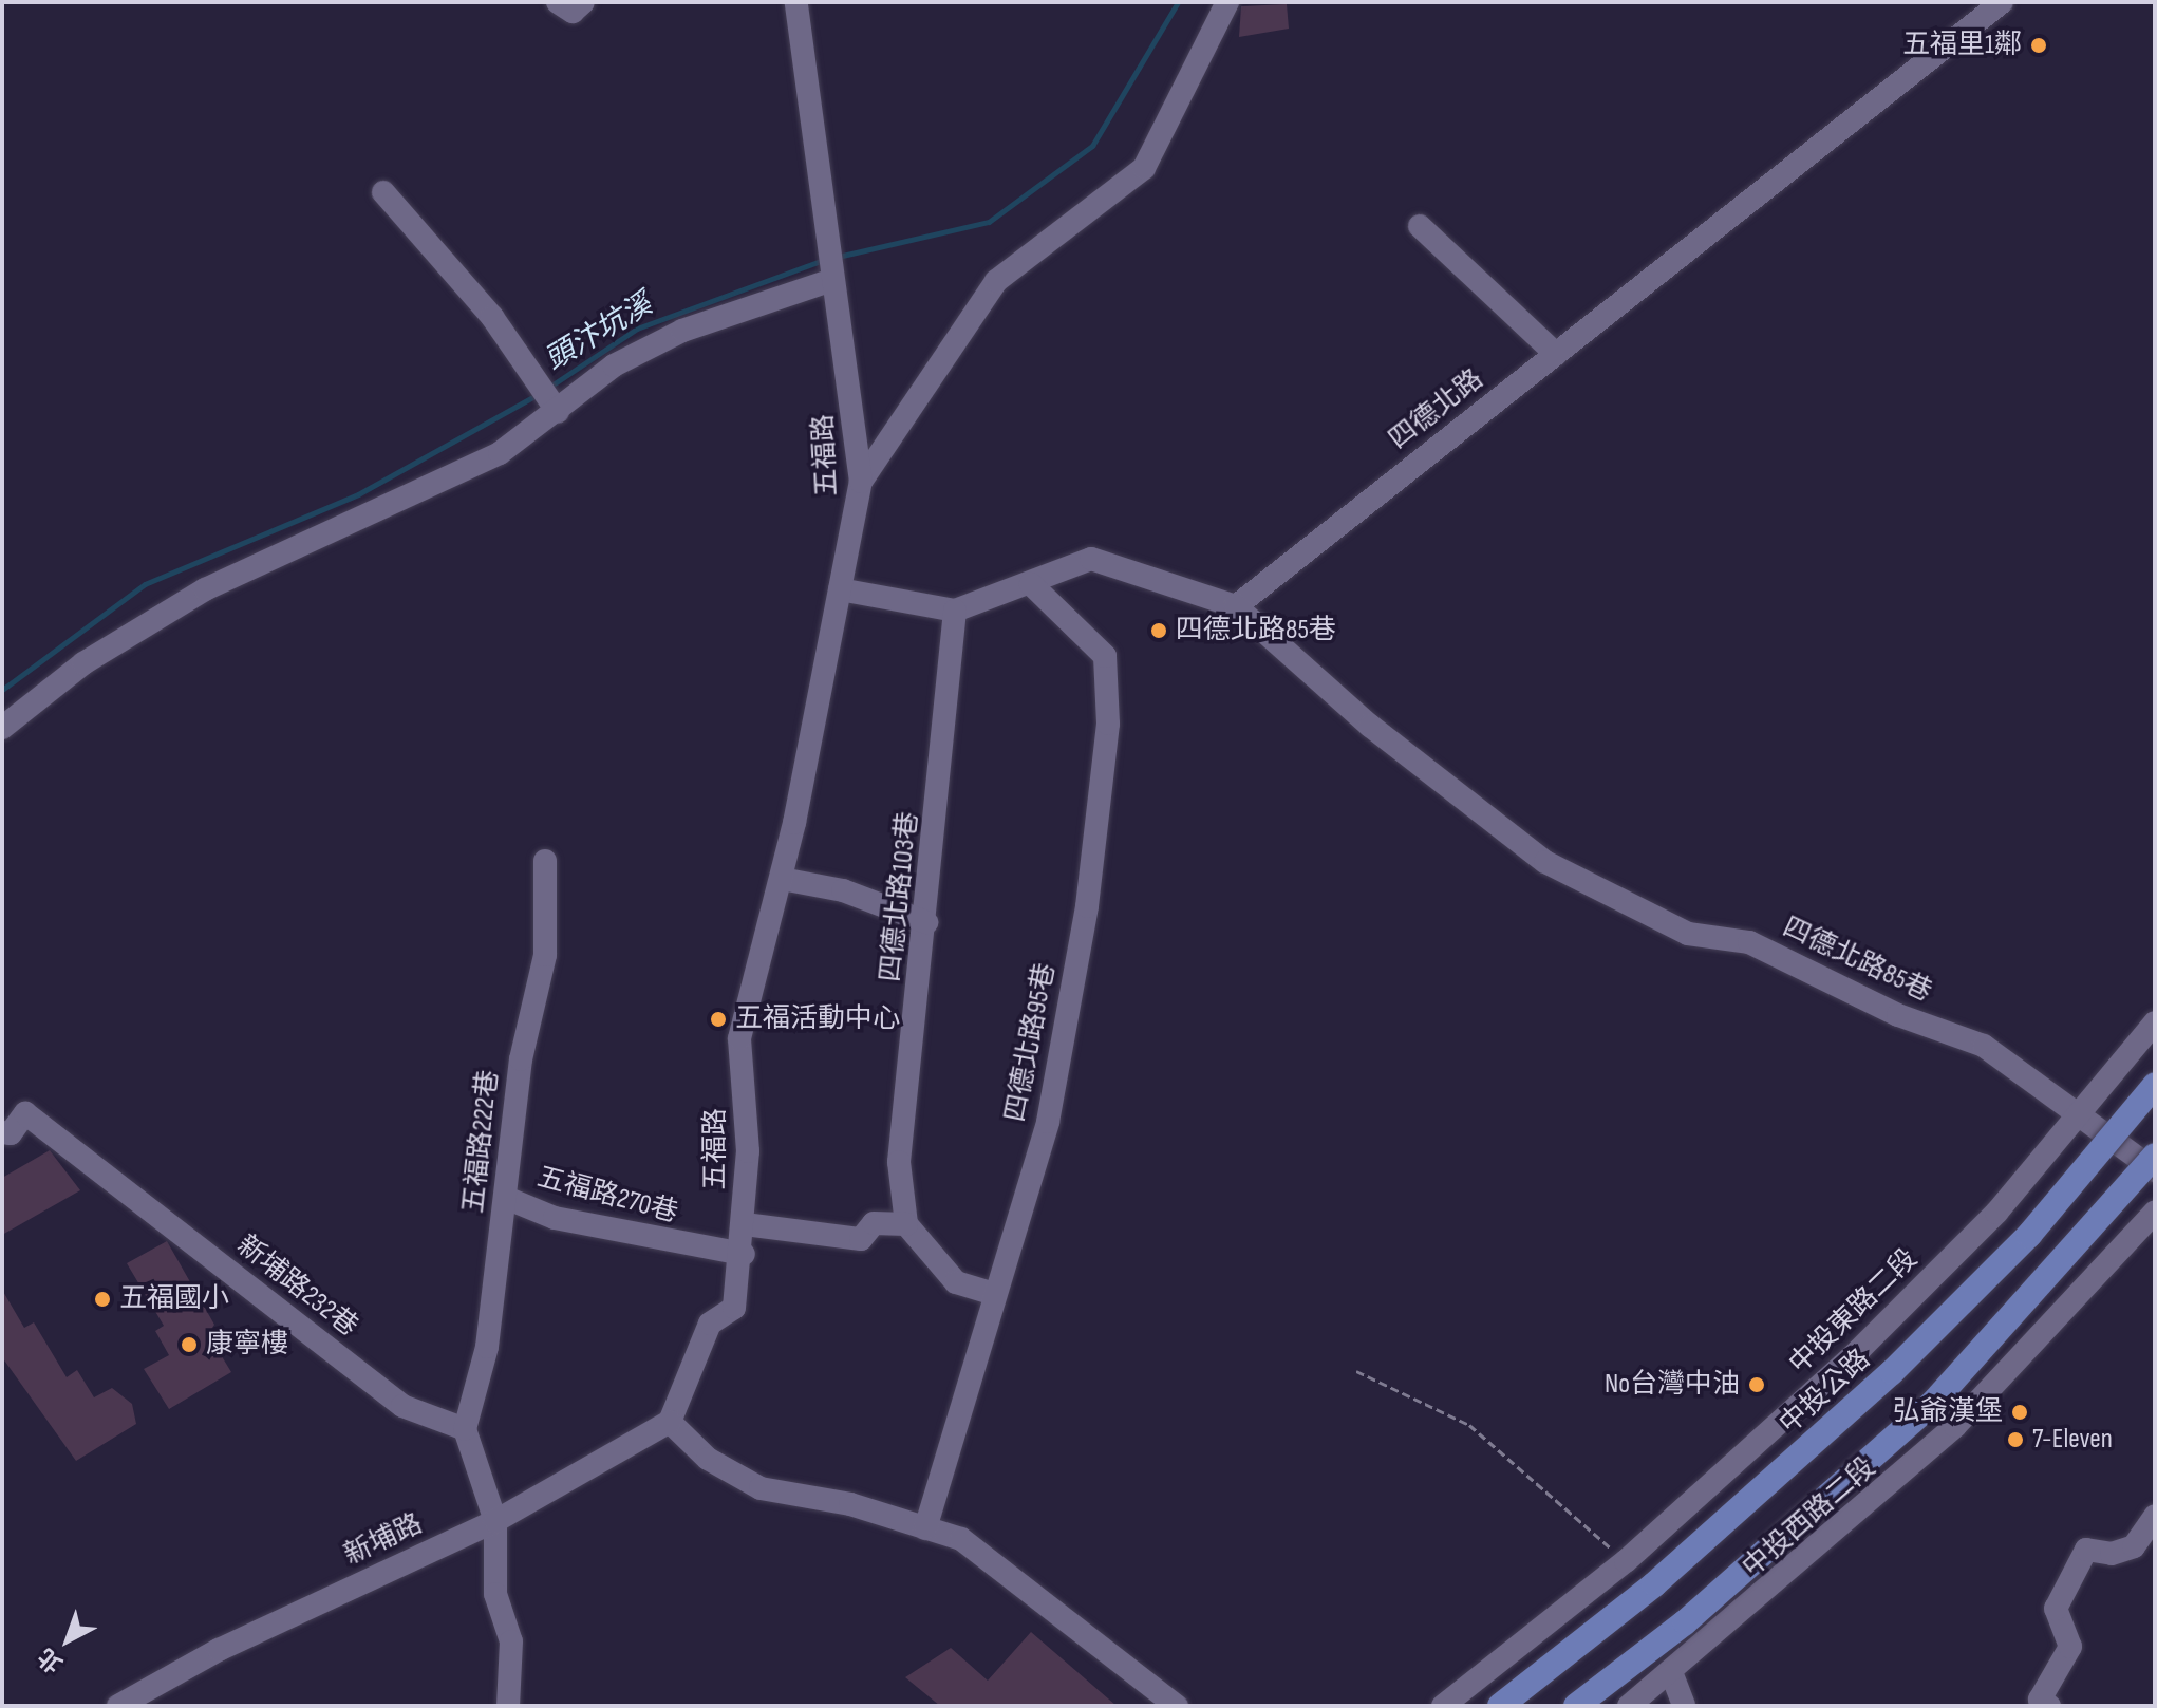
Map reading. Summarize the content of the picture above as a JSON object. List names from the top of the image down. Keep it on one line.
{"streets":{"main road":["中投公路"],"street":["四德北路","五福路","四德北路103巷","四德北路85巷","四德北路95巷","五福路222巷","五福路270巷","新埔路232巷","中投東路二段","中投西路二段","新埔路"]},"crossings":[["四德北路","四德北路85巷"],["五福路","五福路270巷"],["五福路","新埔路"],["四德北路85巷","中投東路二段"],["五福路222巷","五福路270巷"],["五福路222巷","新埔路232巷"]],"water":["頭汴坑溪"],"places":["五福里1鄰","四德北路85巷","五福活動中心","五福國小","康寧樓","No台灣中油","弘爺漢堡","7-Eleven"],"north":"bottom left"}
